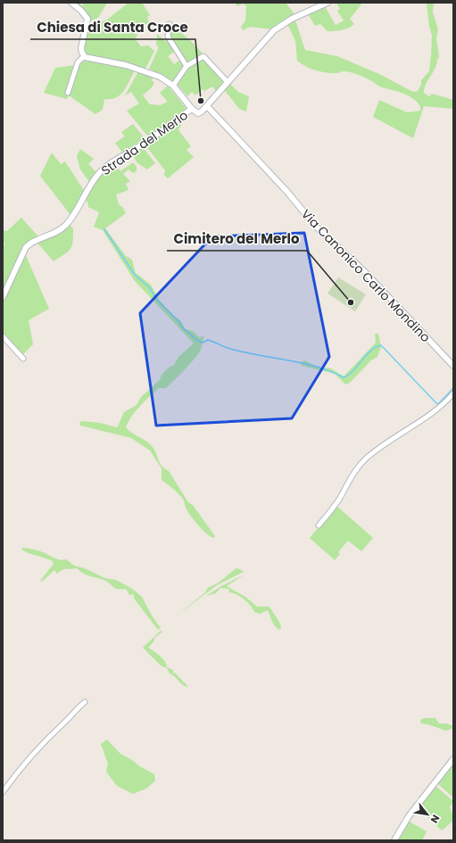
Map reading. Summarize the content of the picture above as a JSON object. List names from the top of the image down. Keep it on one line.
{"streets":{"street":["Strada del Merlo","Via Canonico Carlo Mondino"]},"crossings":[["Strada del Merlo","Via Canonico Carlo Mondino"]],"places":["Chiesa di Santa Croce","Cimitero del Merlo"],"north":"bottom right"}
